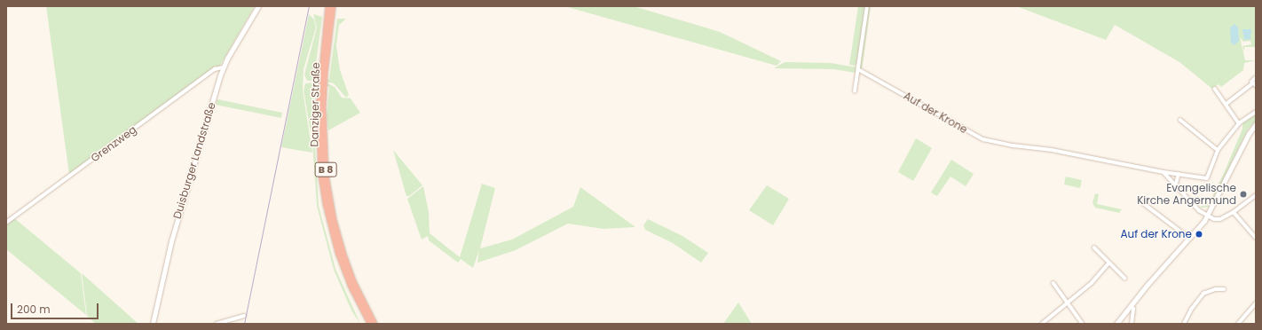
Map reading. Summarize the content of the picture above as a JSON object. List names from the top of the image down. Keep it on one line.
{"streets":{"highway":["Danziger Straße","B 8"],"main road":["Duisburger Landstraße"],"street":["Auf der Krone","Grenzweg"]},"crossings":[["Grenzweg","Duisburger Landstraße"]],"places":["Evangelische Kirche Angermund","Auf der Krone"],"scale_bar":"200 m"}
